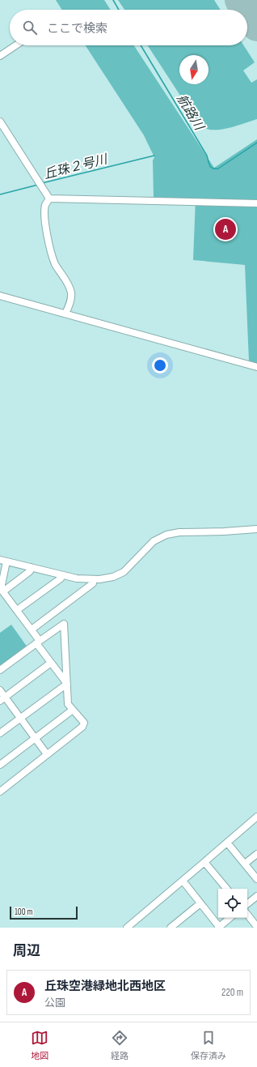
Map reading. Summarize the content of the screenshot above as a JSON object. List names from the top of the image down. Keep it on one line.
{"water":["航路川","丘珠２号川"],"scale_bar":"100 m","north":"bottom","page":{"search":"ここで検索","pins":"A","scale":"100 m","heading":"周辺","list":[{"mark":"A","name":"丘珠空港緑地北西地区","note":"公園","value":"220 m"}],"nav":["地図","経路","保存済み"]}}
